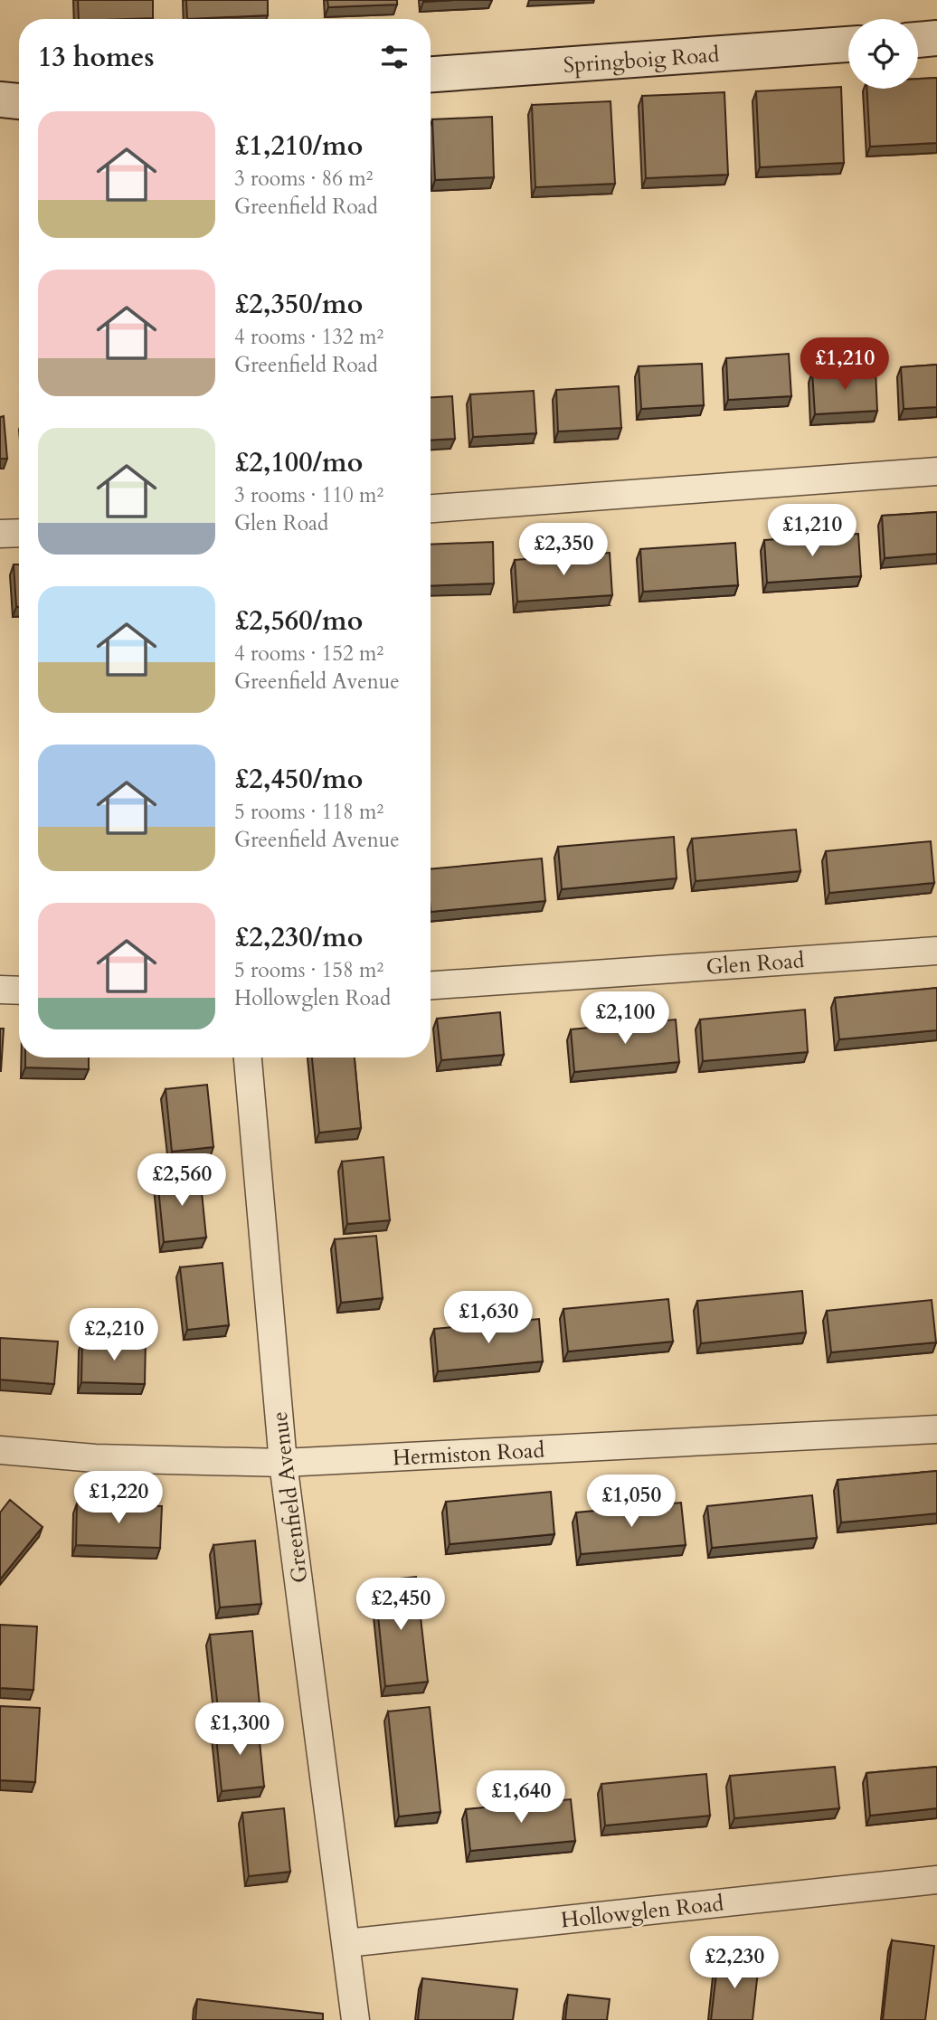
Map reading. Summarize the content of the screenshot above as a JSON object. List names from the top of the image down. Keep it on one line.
{"streets":{"main road":["Springboig Road"],"street":["Glen Road","Hermiston Road","Greenfield Avenue","Hollowglen Road"]},"crossings":[["Hermiston Road","Greenfield Avenue"],["Greenfield Avenue","Hollowglen Road"]],"page":{"heading":"13 homes","list":[{"name":"£1,210/mo","note":"3 rooms · 86 m² · Greenfield Road"},{"name":"£2,350/mo","note":"4 rooms · 132 m² · Greenfield Road"},{"name":"£2,100/mo","note":"3 rooms · 110 m² · Glen Road"},{"name":"£2,560/mo","note":"4 rooms · 152 m² · Greenfield Avenue"},{"name":"£2,450/mo","note":"5 rooms · 118 m² · Greenfield Avenue"},{"name":"£2,230/mo","note":"5 rooms · 158 m² · Hollowglen Road"}],"price":["£1,210","£1,210","£2,350","£2,100","£2,560","£1,630","£2,210","£1,220","£1,050","£2,450","£1,300","£1,640","£2,230"]}}
